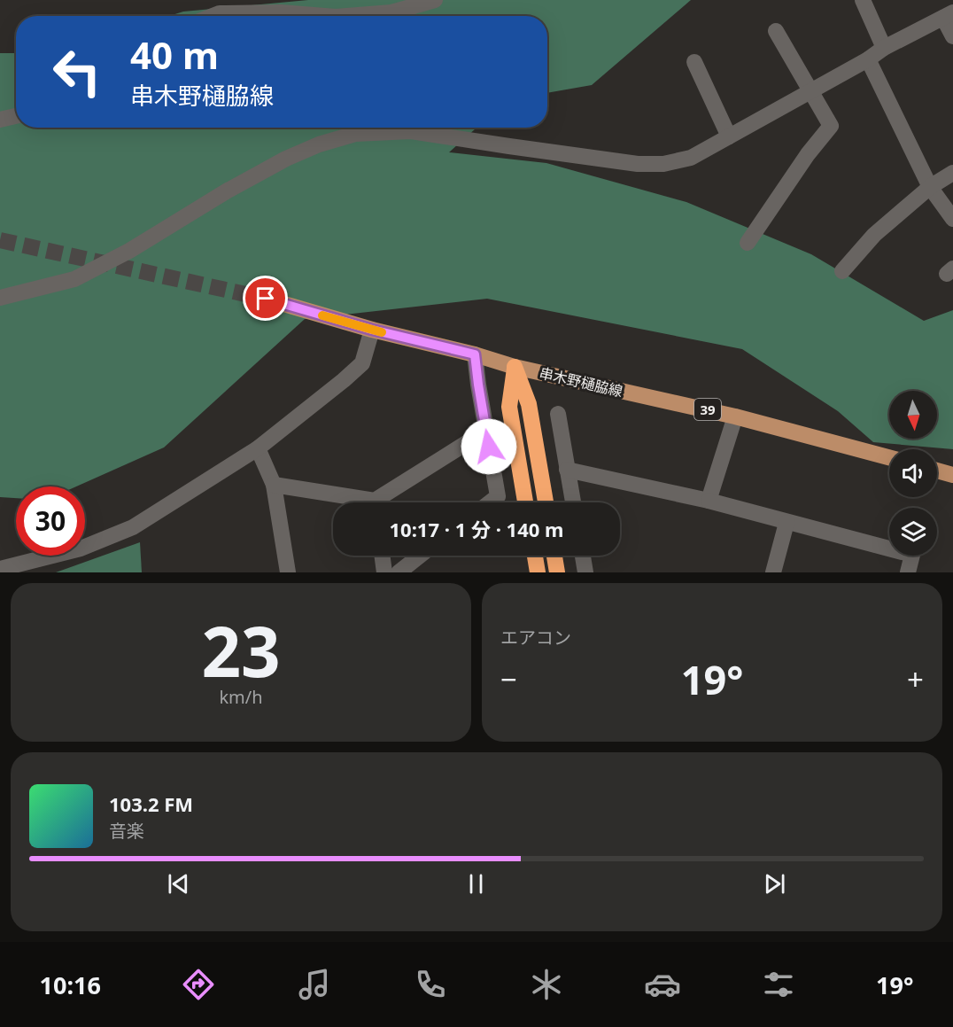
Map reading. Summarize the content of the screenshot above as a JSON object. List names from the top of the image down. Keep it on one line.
{"streets":{"main road":["串木野樋脇線","39"]},"north":"bottom","page":{"turn":["40 m","串木野樋脇線"],"limit":"30","trip":"10:17 · 1 分 · 140 m","tile":[["23","km/h"],"エアコン"],"heat":["−","19°","+"],"song":["103.2 FM","音楽"],"tabs":["10:16","19°"]}}
